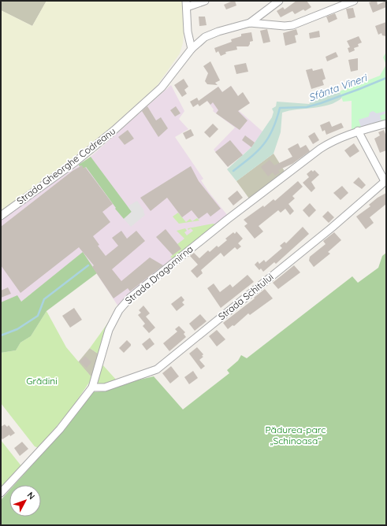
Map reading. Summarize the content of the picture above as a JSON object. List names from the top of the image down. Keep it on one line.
{"streets":{"street":["Strada Gheorghe Codreanu","Strada Dragomirna","Strada Schitului"]},"crossings":[["Strada Dragomirna","Strada Schitului"]],"water":["Sfânta Vineri"],"parks":["Grădini","Pădurea-parc „Schinoasa“"],"north":"top right"}
